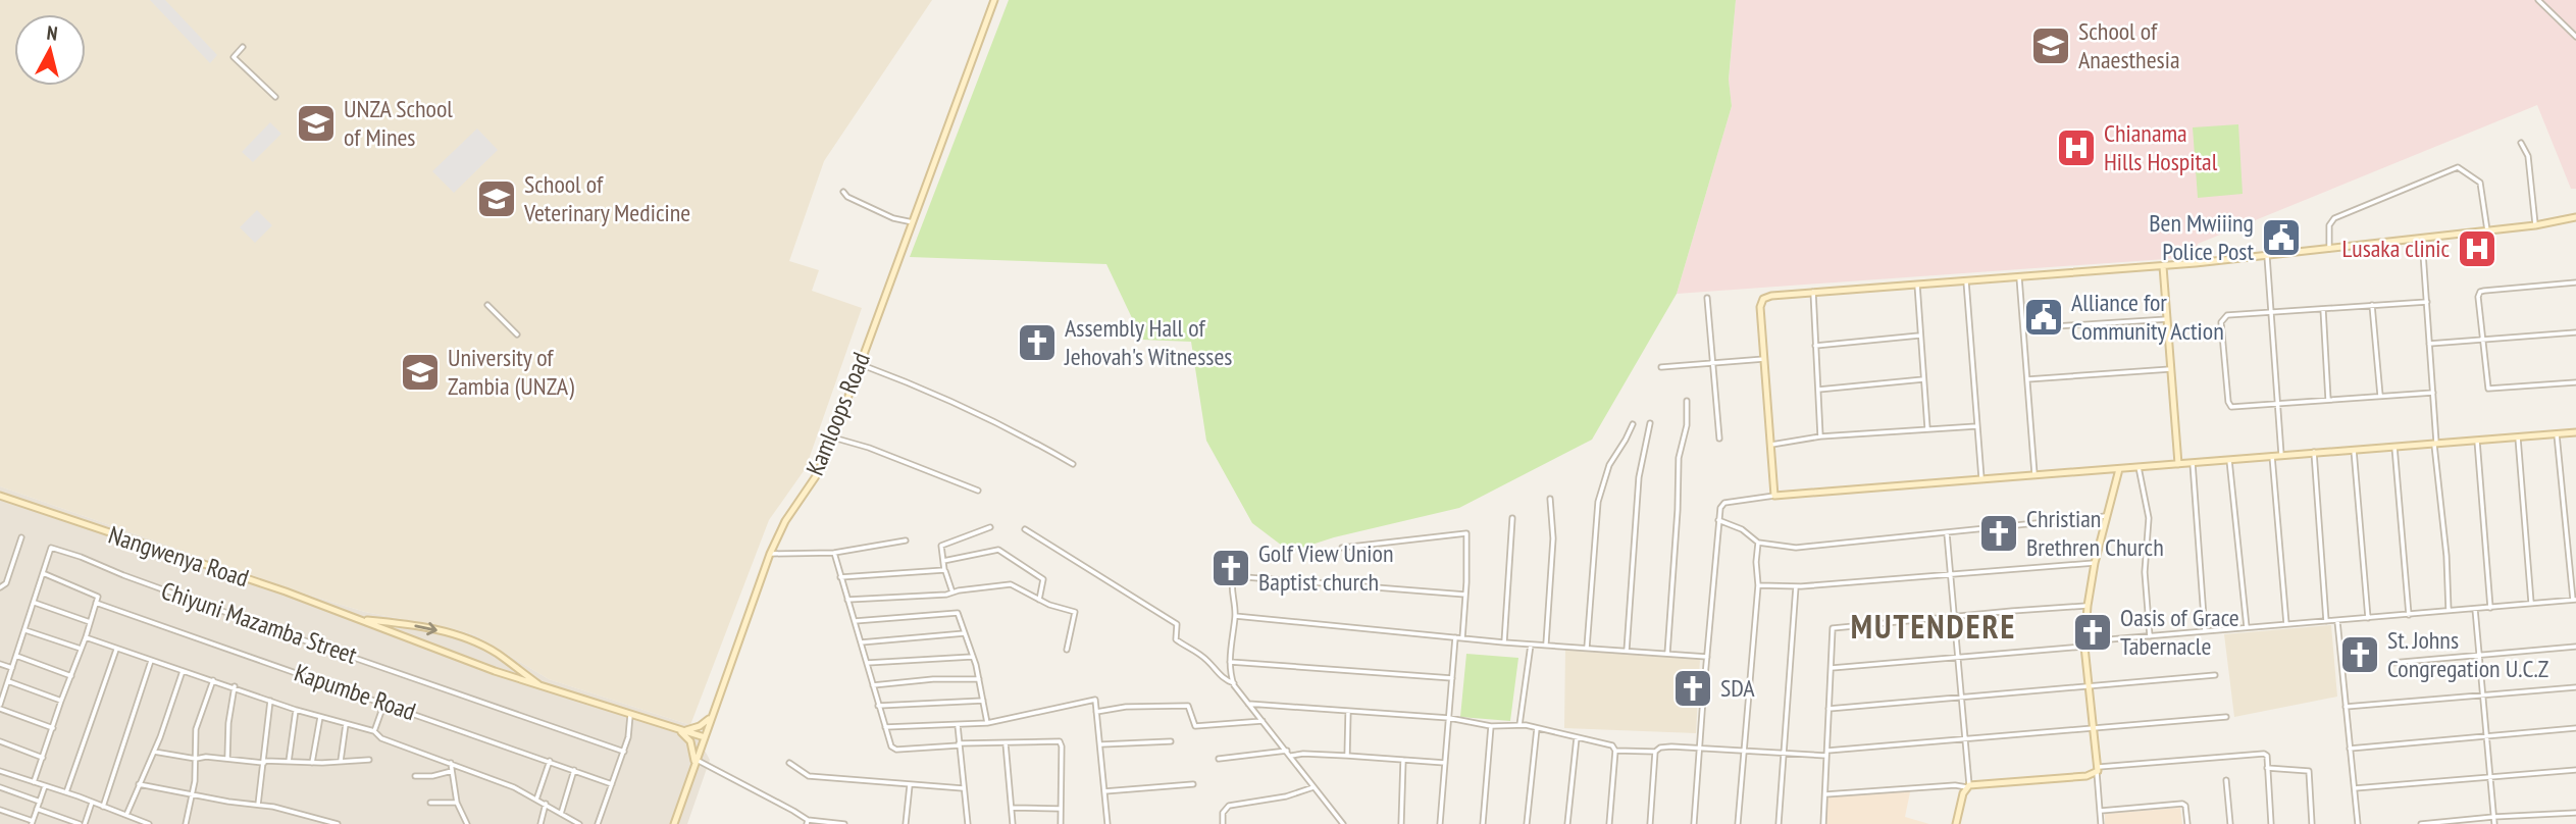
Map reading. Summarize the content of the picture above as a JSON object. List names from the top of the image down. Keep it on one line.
{"streets":{"main road":["Kamloops Road","Nangwenya Road"],"street":["Chiyuni Mazamba Street","Kapumbe Road"]},"crossings":[["Kamloops Road","Nangwenya Road"],["Chiyuni Mazamba Street","Kapumbe Road"]],"districts":["MUTENDERE"],"places":{"school or university":["School of Anaesthesia","UNZA School of Mines","School of Veterinary Medicine","University of Zambia (UNZA)"],"hospital":["Chianama Hills Hospital","Lusaka clinic"],"public building":["Ben Mwiiing Police Post","Alliance for Community Action"],"church":["Assembly Hall of Jehovah's Witnesses","Christian Brethren Church","Golf View Union Baptist church","Oasis of Grace Tabernacle","St. Johns Congregation U.C.Z","SDA"]},"north":"top"}
